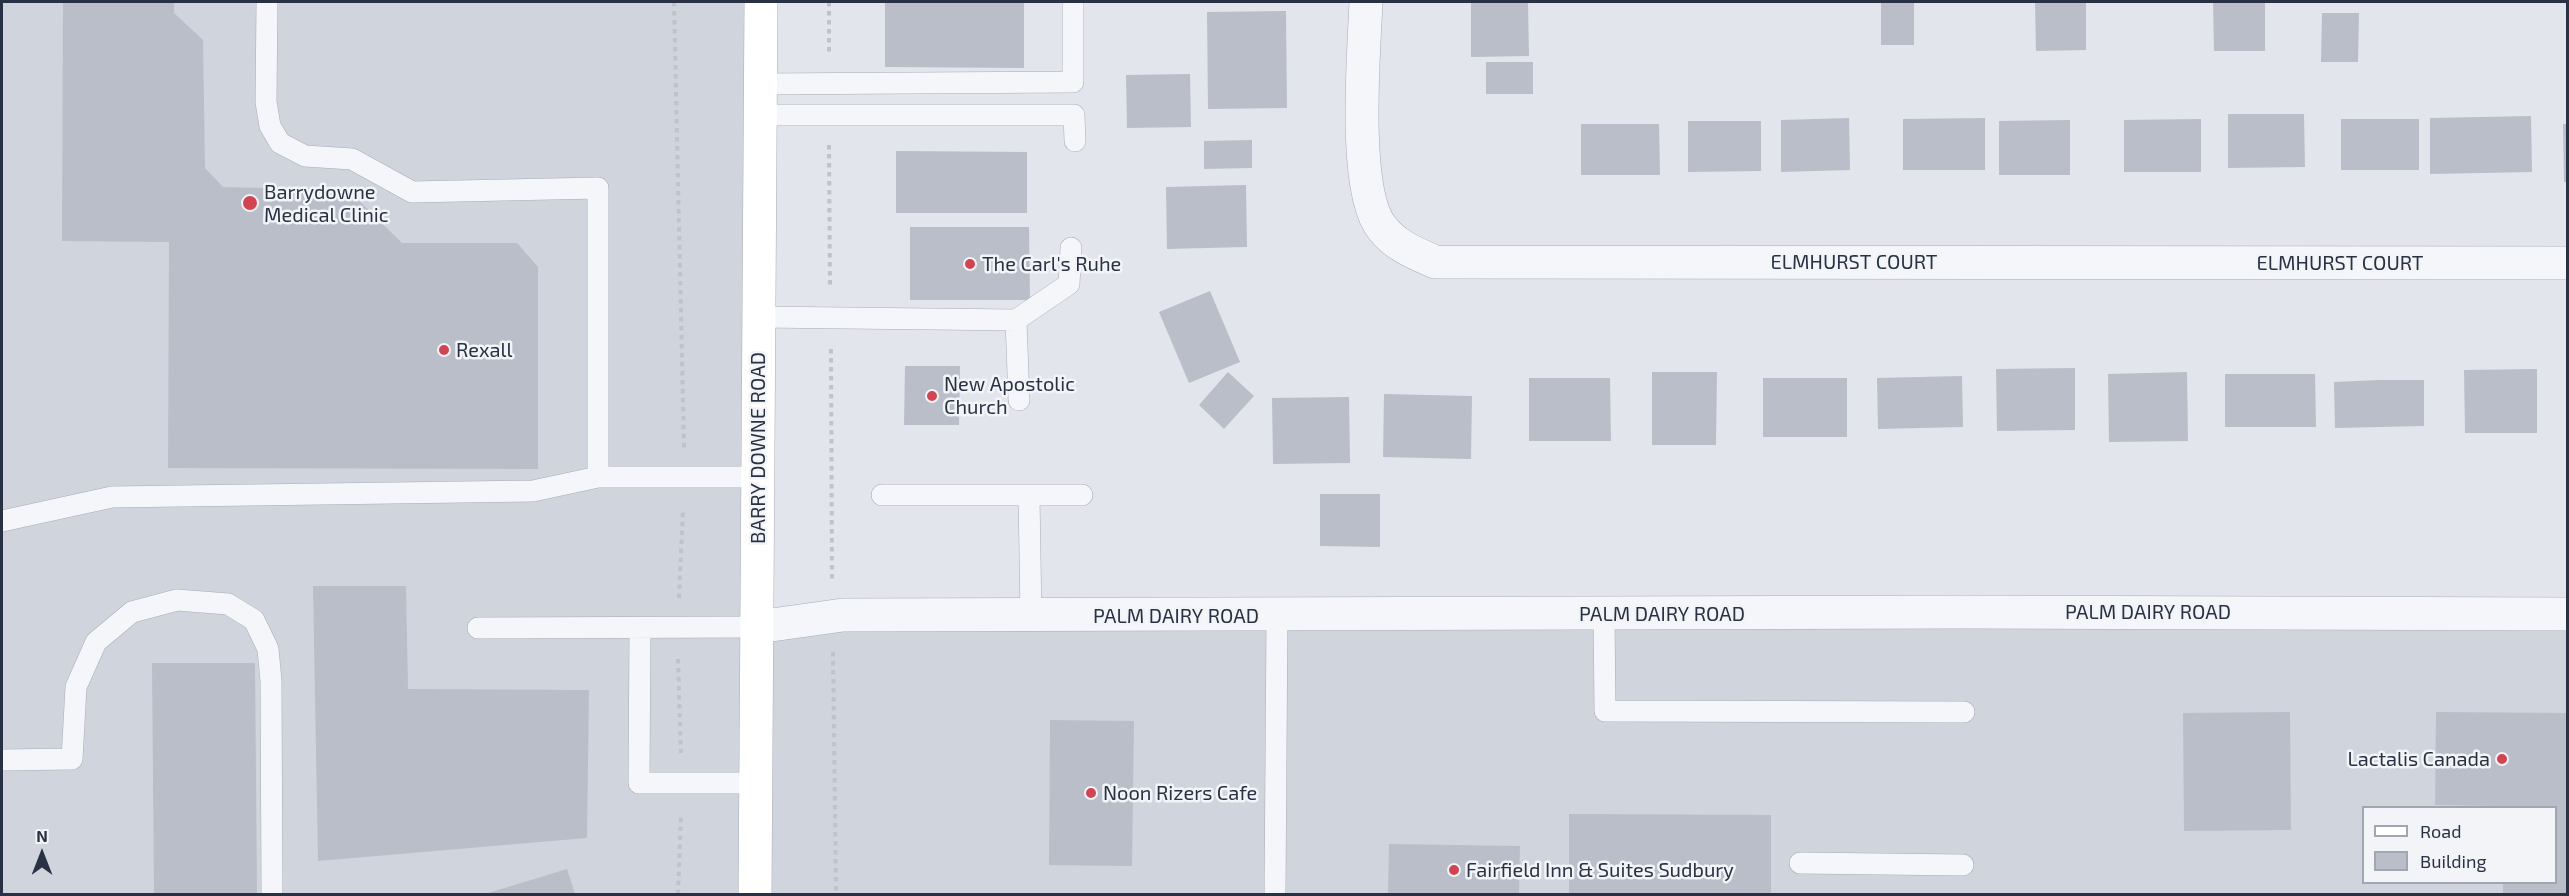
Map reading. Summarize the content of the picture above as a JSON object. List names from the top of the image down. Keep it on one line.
{"streets":{"main road":["BARRY DOWNE ROAD"],"street":["ELMHURST COURT","PALM DAIRY ROAD"]},"crossings":[["BARRY DOWNE ROAD","PALM DAIRY ROAD"]],"places":["Barrydowne Medical Clinic","The Carl's Ruhe","Rexall","New Apostolic Church","Lactalis Canada","Noon Rizers Cafe","Fairfield Inn & Suites Sudbury"],"legend":["Road","Building"],"north":"top"}
